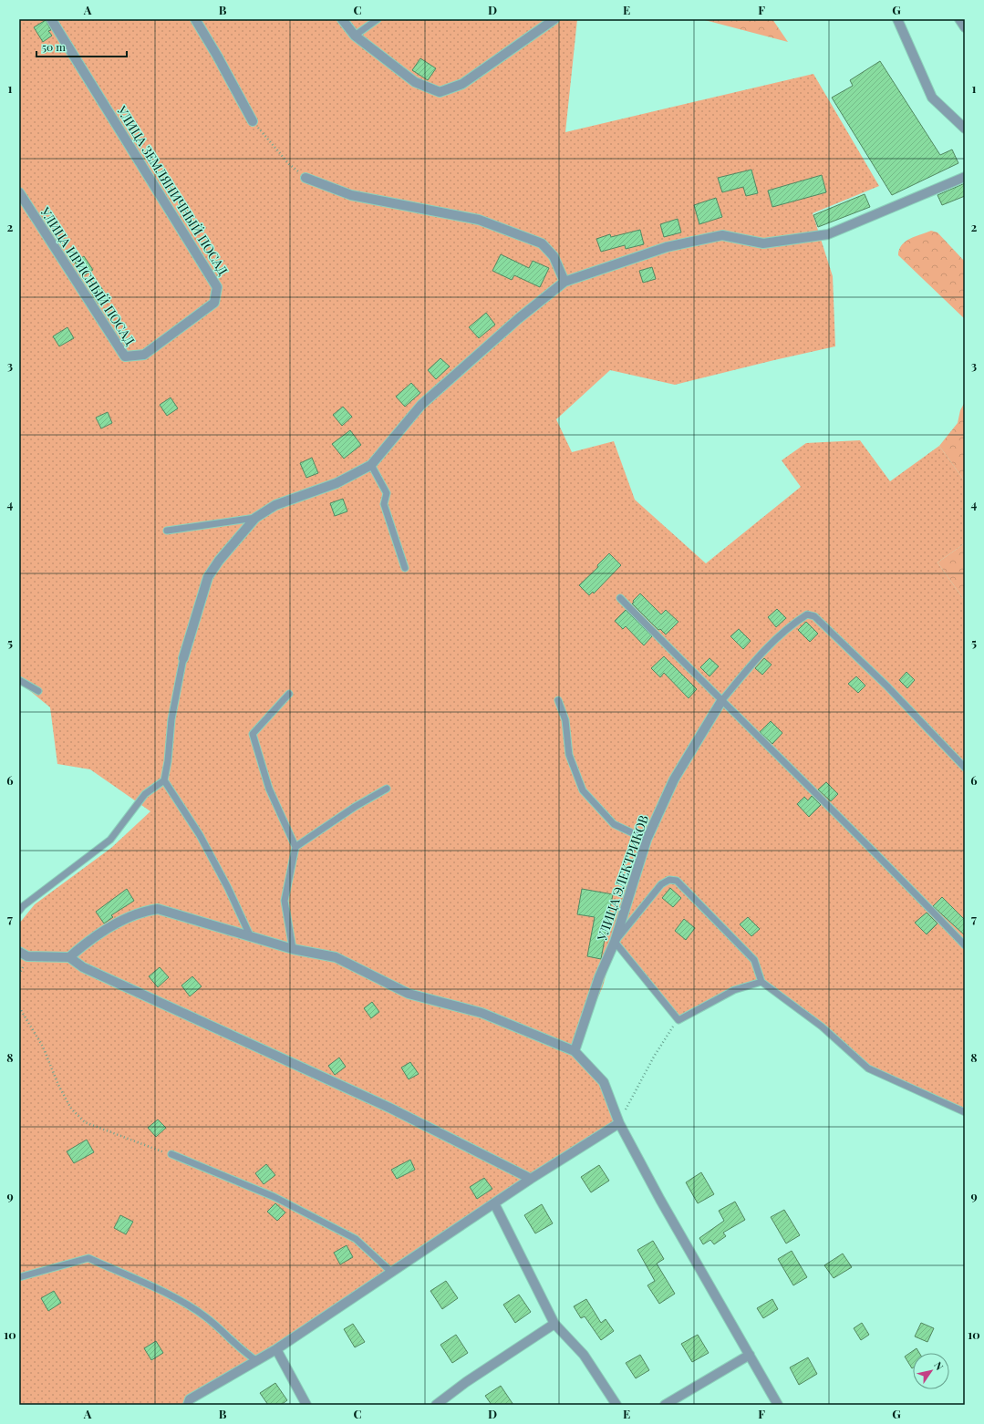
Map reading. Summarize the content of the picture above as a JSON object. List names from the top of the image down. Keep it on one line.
{"streets":{"street":["УЛИЦА ЗЕМЛЯНИЧНЫЙ ПОСАД","УЛИЦА ИРИСНЫЙ ПОСАД","УЛИЦА ЭЛЕКТРИКОВ"]},"crossings":[["УЛИЦА ЗЕМЛЯНИЧНЫЙ ПОСАД","УЛИЦА ИРИСНЫЙ ПОСАД"]],"scale_bar":"50 m","north":"top right","grid":{"columns":["A","B","C","D","E","F","G"],"rows":["1","2","3","4","5","6","7","8","9","10"]}}
